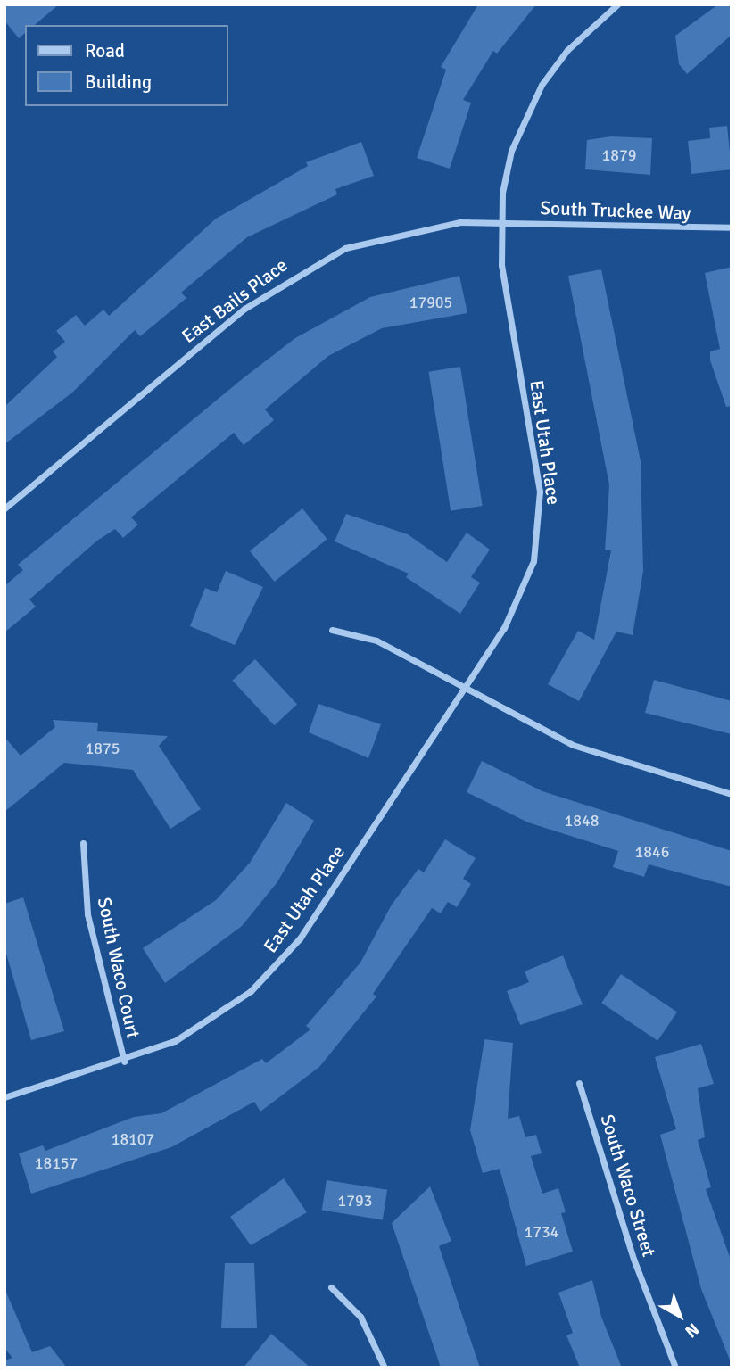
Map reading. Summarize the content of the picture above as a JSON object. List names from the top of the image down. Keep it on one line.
{"streets":{"street":["South Truckee Way","East Bails Place","East Utah Place","South Waco Court","South Waco Street"]},"crossings":[["South Truckee Way","East Bails Place"],["South Truckee Way","East Utah Place"],["East Bails Place","East Utah Place"],["East Utah Place","South Waco Court"]],"house_numbers":["1879","17905","1875","1848","1846","18107","18157","1793","1734"],"legend":["Road","Building"],"north":"bottom right"}
